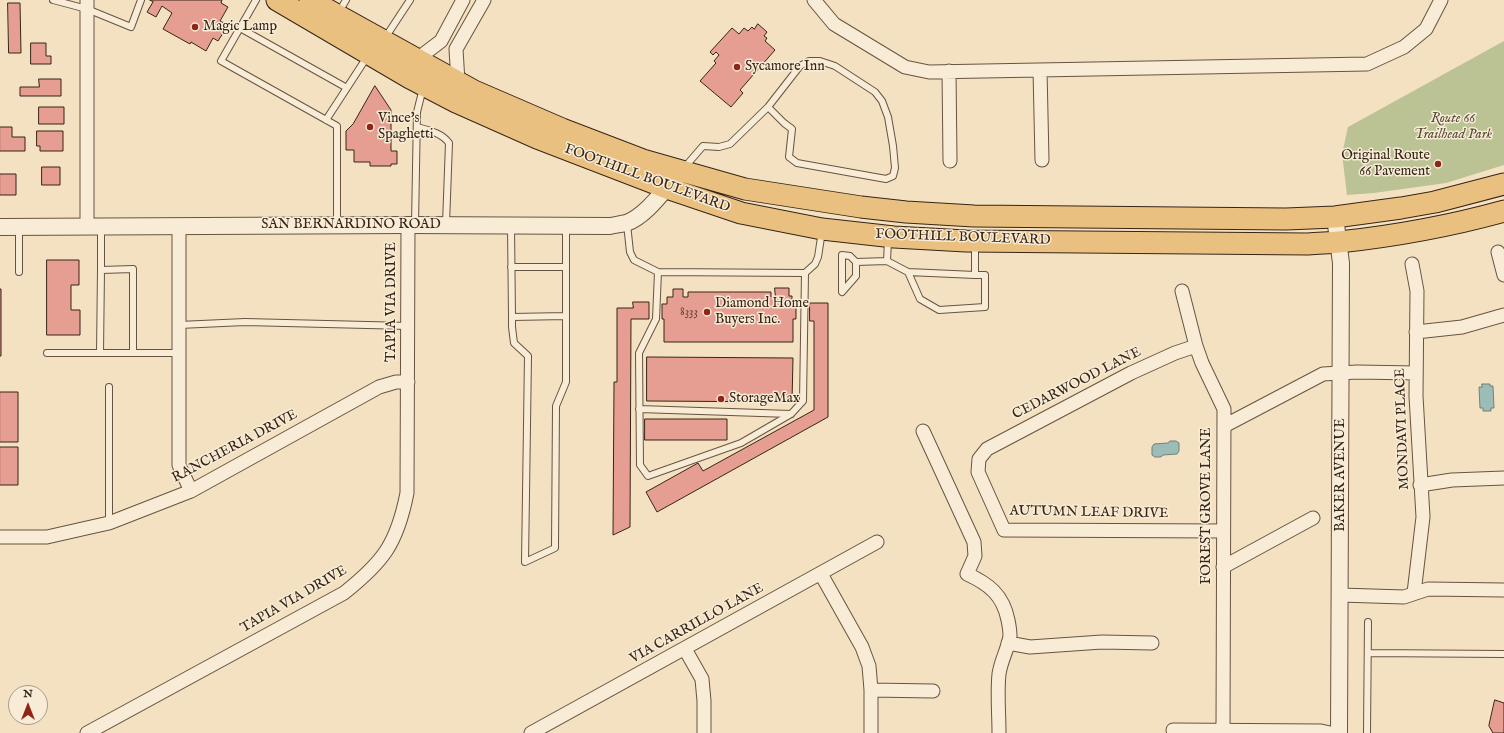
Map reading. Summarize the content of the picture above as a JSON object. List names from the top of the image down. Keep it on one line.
{"streets":{"main road":["FOOTHILL BOULEVARD"],"street":["SAN BERNARDINO ROAD","TAPIA VIA DRIVE","CEDARWOOD LANE","MONDAVI PLACE","RANCHERIA DRIVE","BAKER AVENUE","FOREST GROVE LANE","AUTUMN LEAF DRIVE","VIA CARRILLO LANE"]},"crossings":[["FOOTHILL BOULEVARD","SAN BERNARDINO ROAD"],["FOOTHILL BOULEVARD","BAKER AVENUE"],["SAN BERNARDINO ROAD","TAPIA VIA DRIVE"],["TAPIA VIA DRIVE","RANCHERIA DRIVE"],["CEDARWOOD LANE","FOREST GROVE LANE"],["CEDARWOOD LANE","AUTUMN LEAF DRIVE"],["FOREST GROVE LANE","AUTUMN LEAF DRIVE"]],"parks":["Route 66 Trailhead Park"],"places":["Magic Lamp","Sycamore Inn","Vince's Spaghetti","Original Route 66 Pavement","Diamond Home Buyers Inc.","StorageMax"],"house_numbers":["8333"],"north":"top"}
